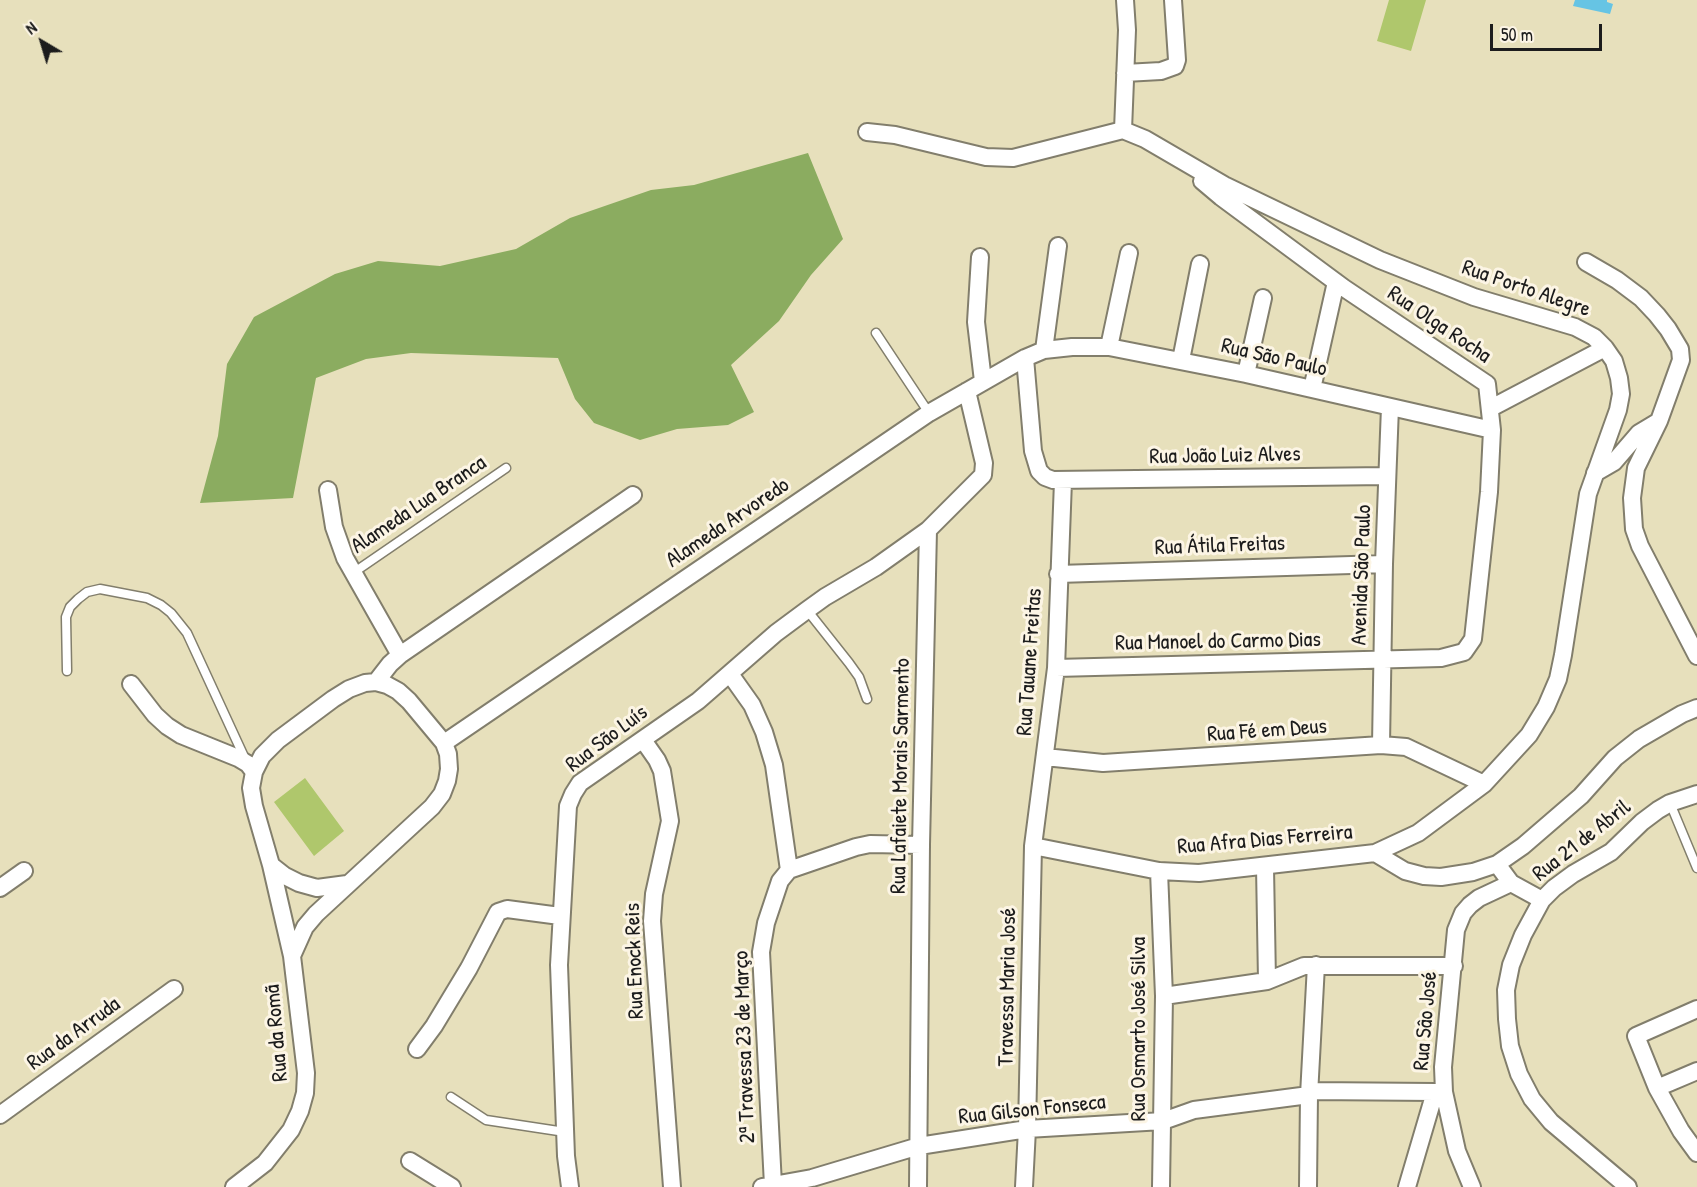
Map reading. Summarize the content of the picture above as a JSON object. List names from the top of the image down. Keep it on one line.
{"streets":{"street":["Rua Porto Alegre","Rua Olga Rocha","Rua São Paulo","Rua João Luiz Alves","Alameda Arvoredo","Rua Átila Freitas","Avenida São Paulo","Rua Manoel do Carmo Dias","Rua Tauane Freitas","Rua Fé em Deus","Rua São Luís","Rua Lafaiete Morais Sarmento","Rua Afra Dias Ferreira","Rua 21 de Abril","Rua Enock Reis","Travessa Maria José","Rua Sâo José","Rua Osmarto José Silva","Rua da Romã","Rua da Arruda","2ª Travessa 23 de Março","Rua Gilson Fonseca"],"lane":["Alameda Lua Branca"]},"crossings":[["Rua Porto Alegre","Rua Olga Rocha"],["Rua Porto Alegre","Rua Fé em Deus"],["Rua Porto Alegre","Rua Afra Dias Ferreira"],["Rua Olga Rocha","Rua São Paulo"],["Rua Olga Rocha","Avenida São Paulo"],["Rua Olga Rocha","Rua Manoel do Carmo Dias"],["Rua São Paulo","Alameda Arvoredo"],["Rua São Paulo","Avenida São Paulo"],["Rua João Luiz Alves","Avenida São Paulo"],["Rua João Luiz Alves","Rua Tauane Freitas"],["Alameda Arvoredo","Rua da Romã"],["Rua Átila Freitas","Avenida São Paulo"],["Rua Átila Freitas","Rua Tauane Freitas"],["Avenida São Paulo","Rua Manoel do Carmo Dias"],["Avenida São Paulo","Rua Fé em Deus"],["Rua Manoel do Carmo Dias","Rua Tauane Freitas"],["Rua Tauane Freitas","Rua Fé em Deus"],["Rua Tauane Freitas","Rua Afra Dias Ferreira"],["Rua Tauane Freitas","Travessa Maria José"],["Rua São Luís","Rua Lafaiete Morais Sarmento"],["Rua São Luís","Rua Enock Reis"],["Rua Lafaiete Morais Sarmento","Rua Gilson Fonseca"],["Rua Afra Dias Ferreira","Travessa Maria José"],["Rua Afra Dias Ferreira","Rua Osmarto José Silva"],["Travessa Maria José","Rua Gilson Fonseca"],["Rua Sâo José","Rua Gilson Fonseca"],["Rua Osmarto José Silva","Rua Gilson Fonseca"],["2ª Travessa 23 de Março","Rua Gilson Fonseca"]],"scale_bar":"50 m","north":"top left"}
